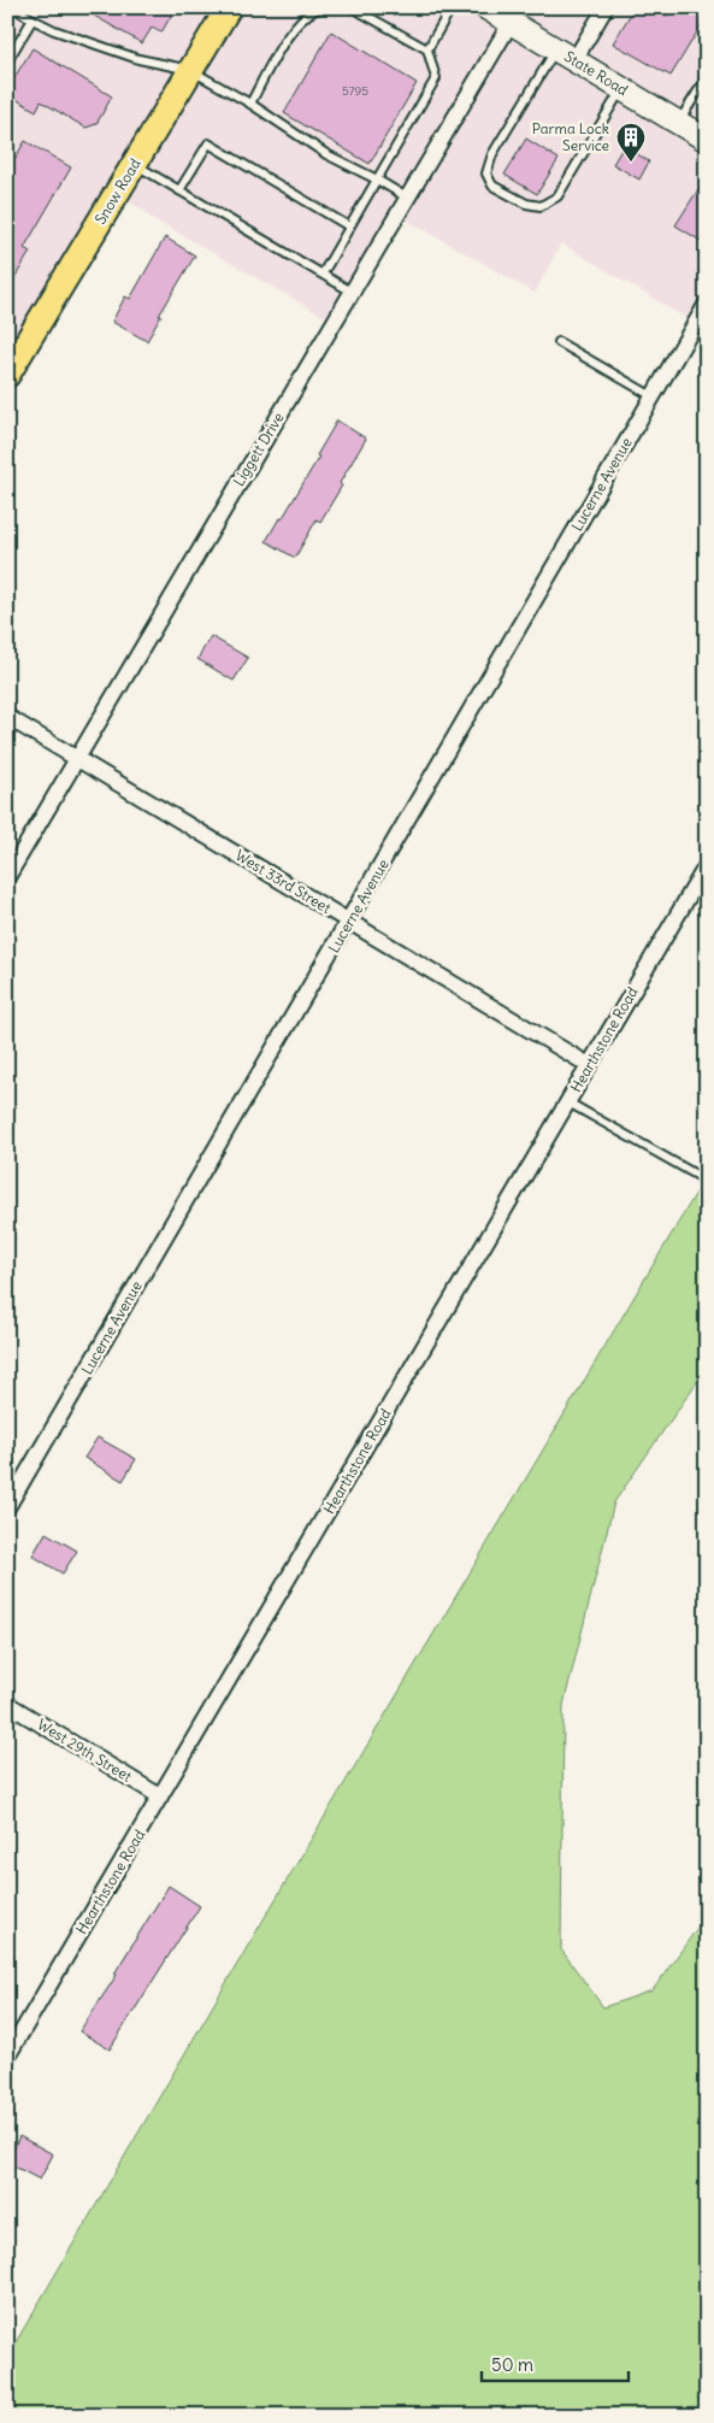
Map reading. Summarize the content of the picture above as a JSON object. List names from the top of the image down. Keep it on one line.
{"streets":{"main road":["State Road","Snow Road"],"street":["Liggett Drive","Lucerne Avenue","West 33rd Street","Hearthstone Road","West 29th Street"]},"crossings":[["State Road","Liggett Drive"],["Liggett Drive","West 33rd Street"],["Lucerne Avenue","West 33rd Street"],["West 33rd Street","Hearthstone Road"],["Hearthstone Road","West 29th Street"]],"places":{"building":["Parma Lock Service"]},"house_numbers":["5795"],"scale_bar":"50 m"}
